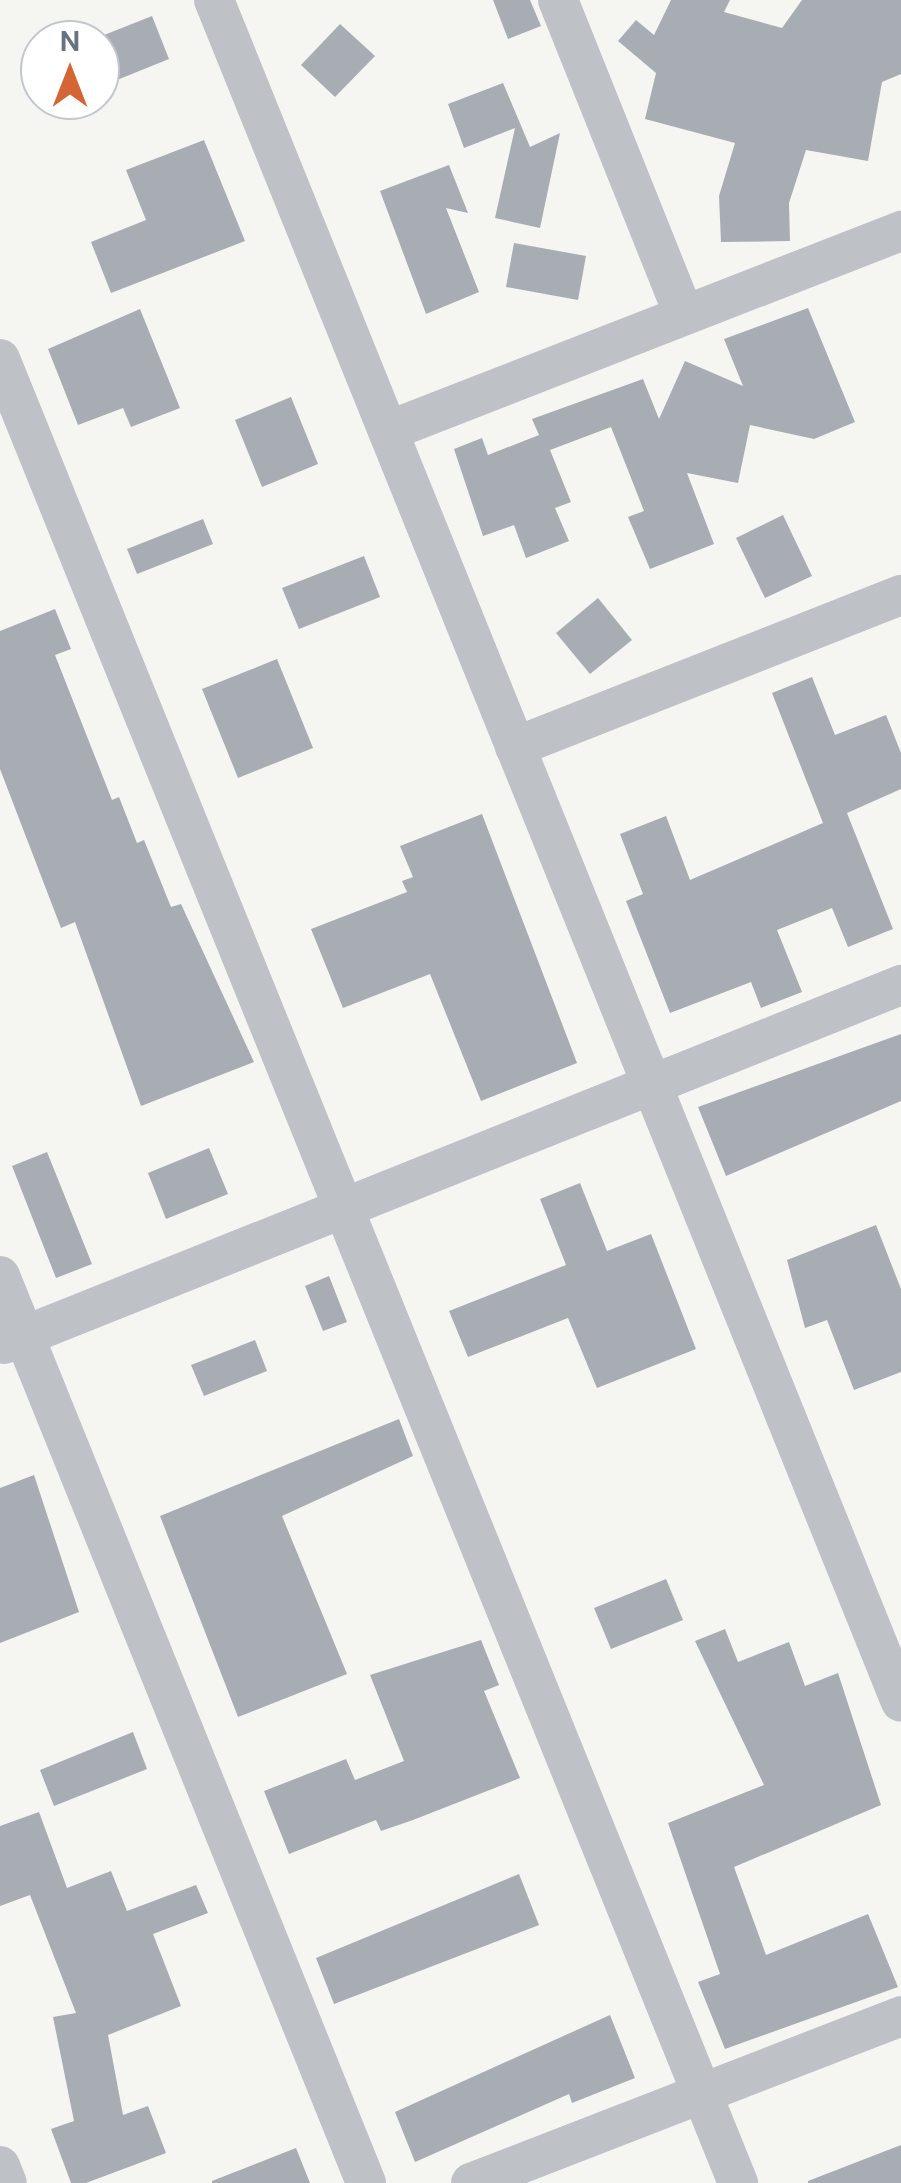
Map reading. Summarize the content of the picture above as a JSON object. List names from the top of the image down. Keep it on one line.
{"north":"top"}
